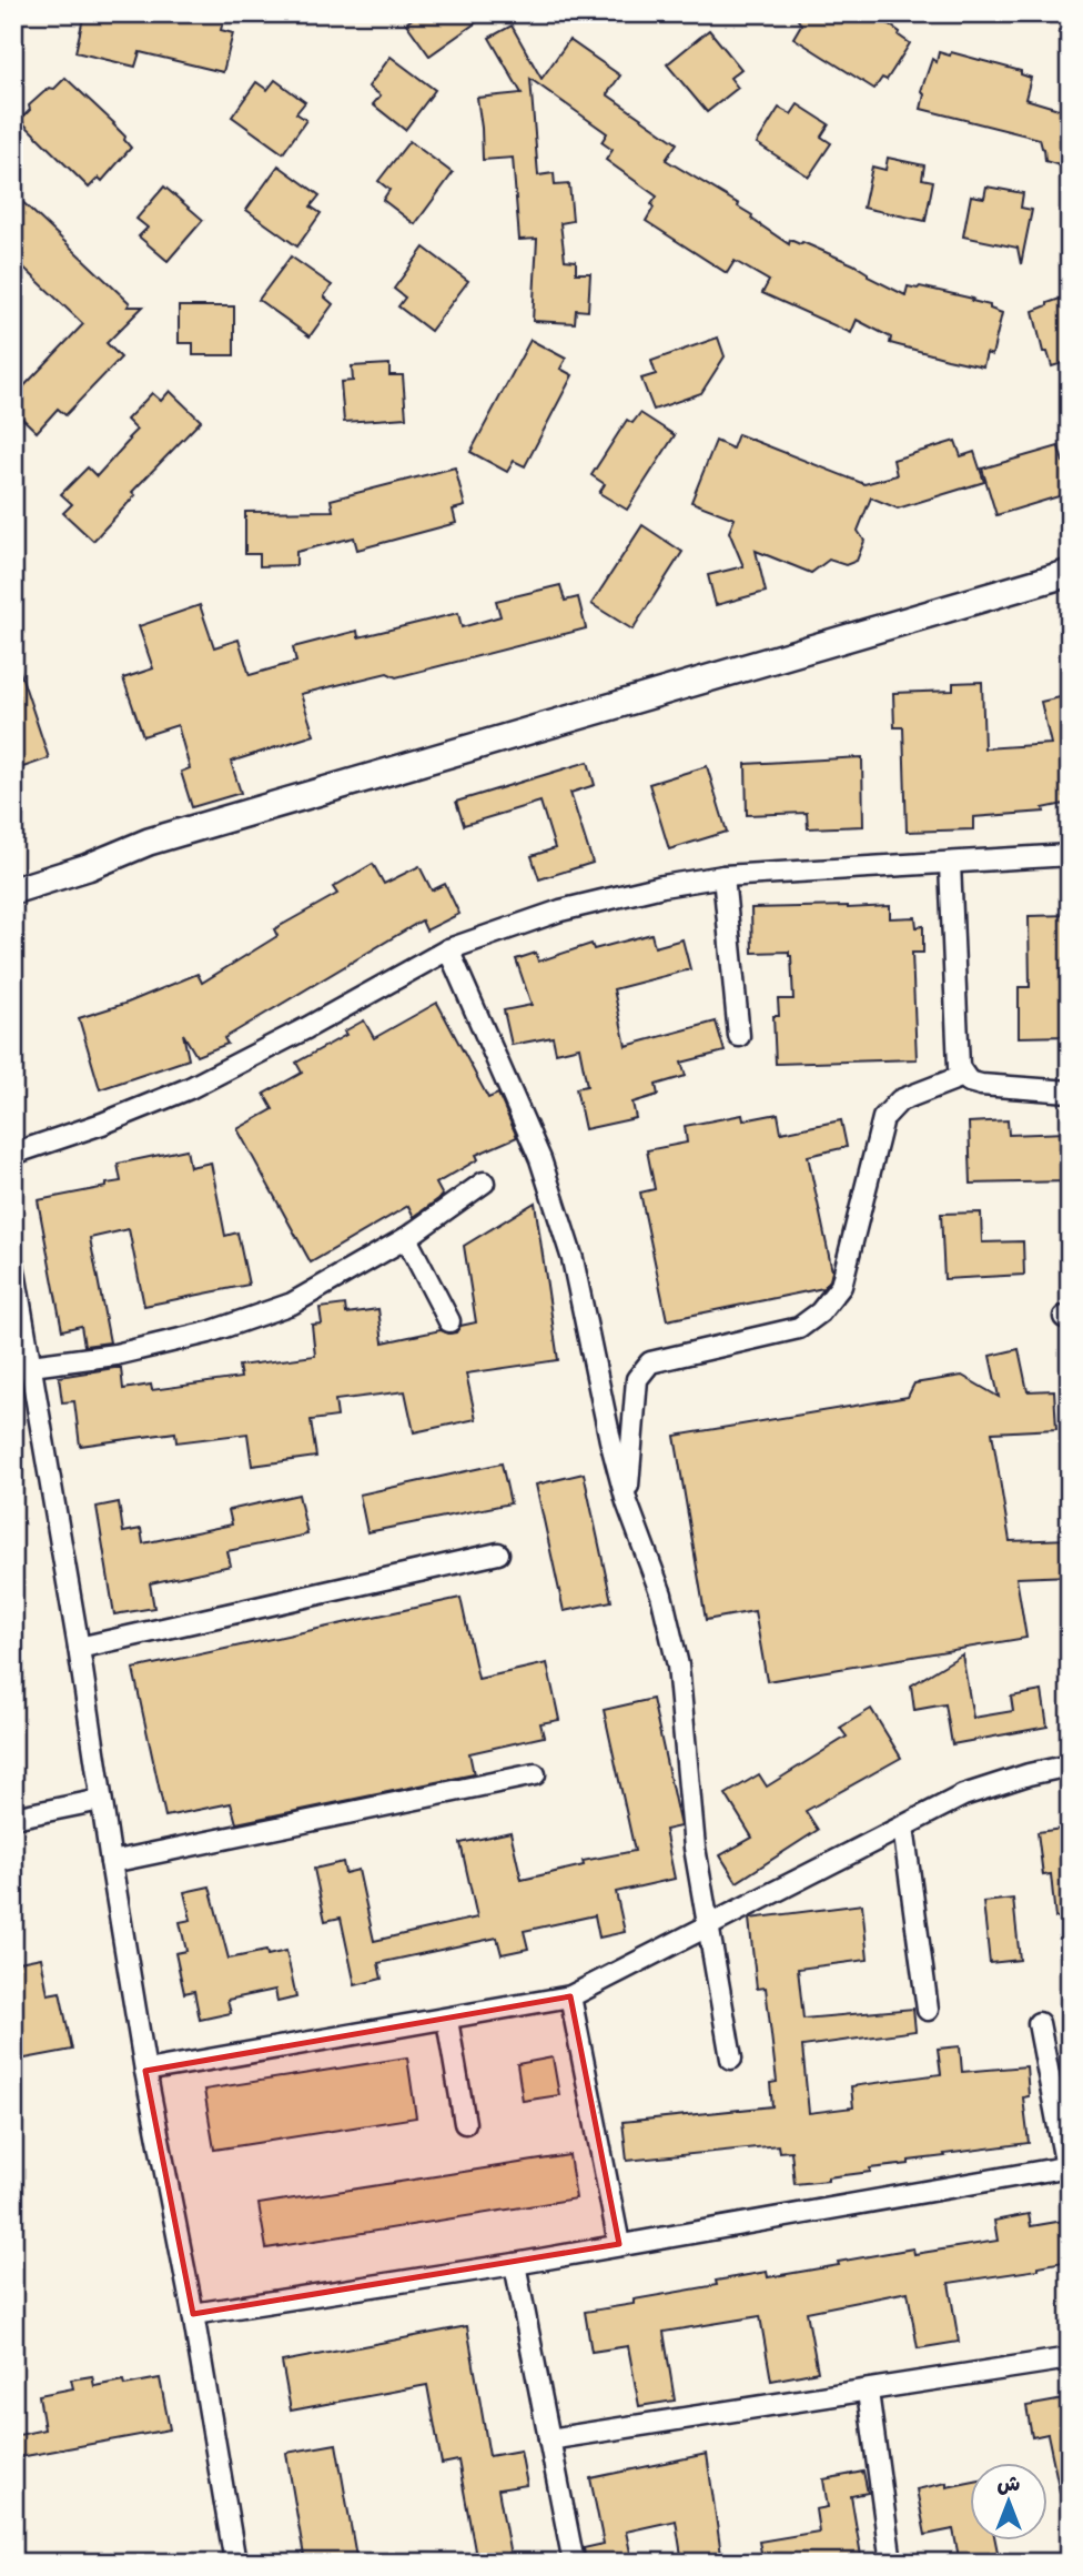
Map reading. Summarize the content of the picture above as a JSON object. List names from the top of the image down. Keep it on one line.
{"north":"top"}
